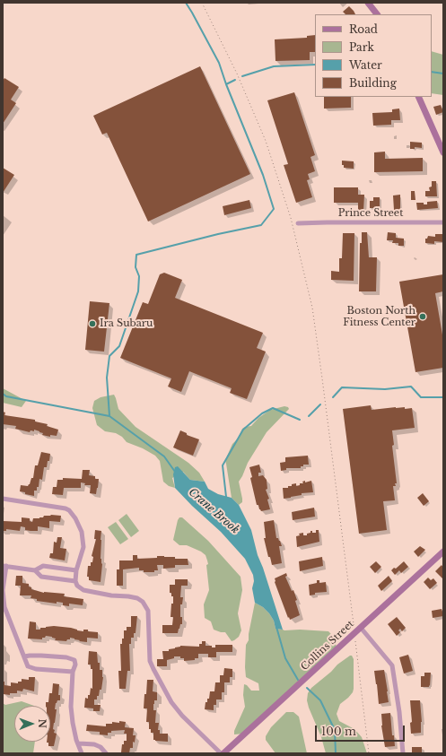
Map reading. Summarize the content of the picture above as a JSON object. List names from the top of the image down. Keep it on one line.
{"streets":{"main road":["Collins Street"],"street":["Prince Street"]},"water":["Crane Brook"],"places":["Boston North Fitness Center","Ira Subaru"],"legend":["Road","Park","Water","Building"],"scale_bar":"100 m","north":"right"}
